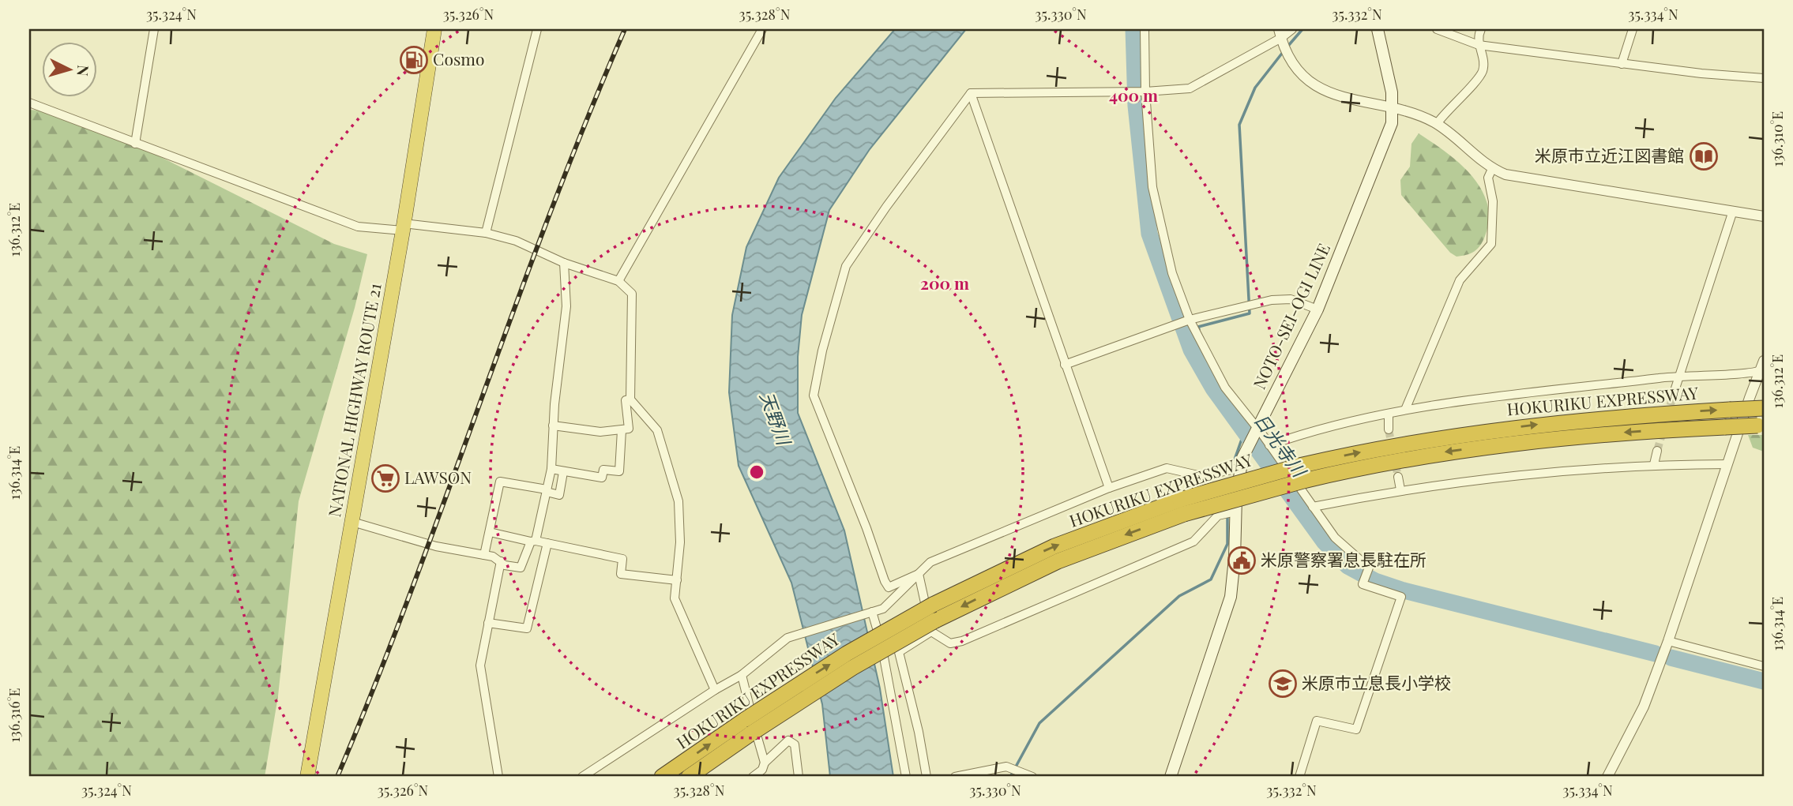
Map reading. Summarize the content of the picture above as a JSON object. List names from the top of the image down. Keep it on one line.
{"streets":{"highway":["NATIONAL HIGHWAY ROUTE 21","HOKURIKU EXPRESSWAY"],"main road":["NOTO-SEI-OGI LINE"]},"water":["天野川","日光寺川"],"places":{"fuel station":["Cosmo"],"library":["米原市立近江図書館"],"supermarket":["LAWSON"],"public building":["米原警察署息長駐在所"],"school or university":["米原市立息長小学校"]},"north":"right","coordinates":["35.324°N","35.326°N","35.328°N","35.330°N","35.332°N","35.334°N","136.310°E","136.312°E","136.314°E","136.316°E"],"rings":["400 m","200 m"]}
